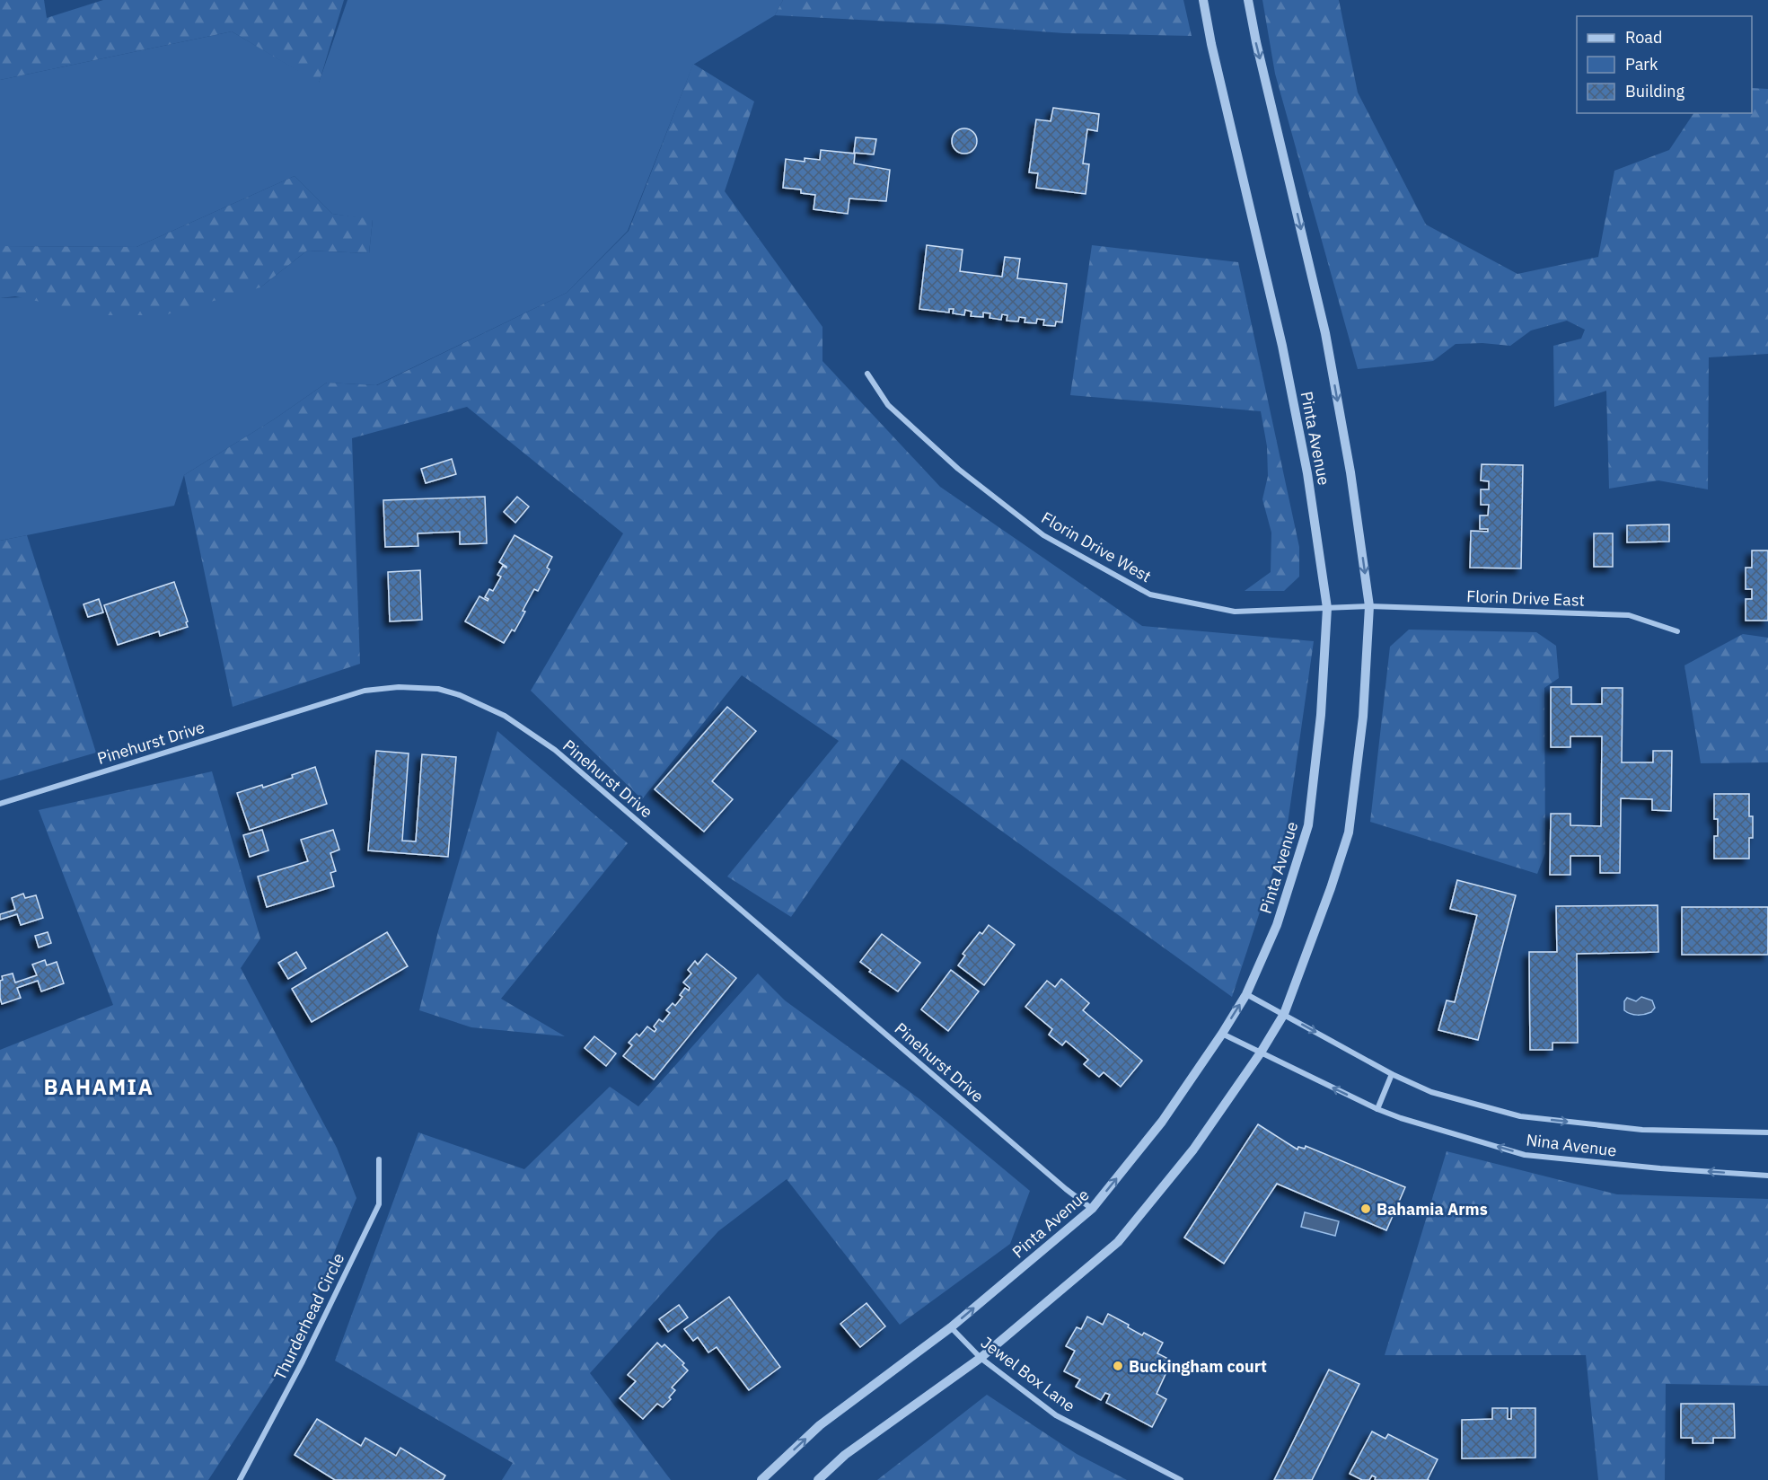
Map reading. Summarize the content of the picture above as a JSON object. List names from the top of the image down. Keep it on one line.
{"streets":{"street":["Pinta Avenue","Florin Drive West","Florin Drive East","Pinehurst Drive","Nina Avenue","Thurderhead Circle","Jewel Box Lane"]},"crossings":[["Pinta Avenue","Florin Drive West"],["Pinta Avenue","Florin Drive East"],["Pinta Avenue","Pinehurst Drive"],["Pinta Avenue","Nina Avenue"],["Pinta Avenue","Jewel Box Lane"],["Florin Drive West","Florin Drive East"]],"districts":["BAHAMIA"],"places":["Bahamia Arms","Buckingham court"],"legend":["Road","Park","Building"]}
